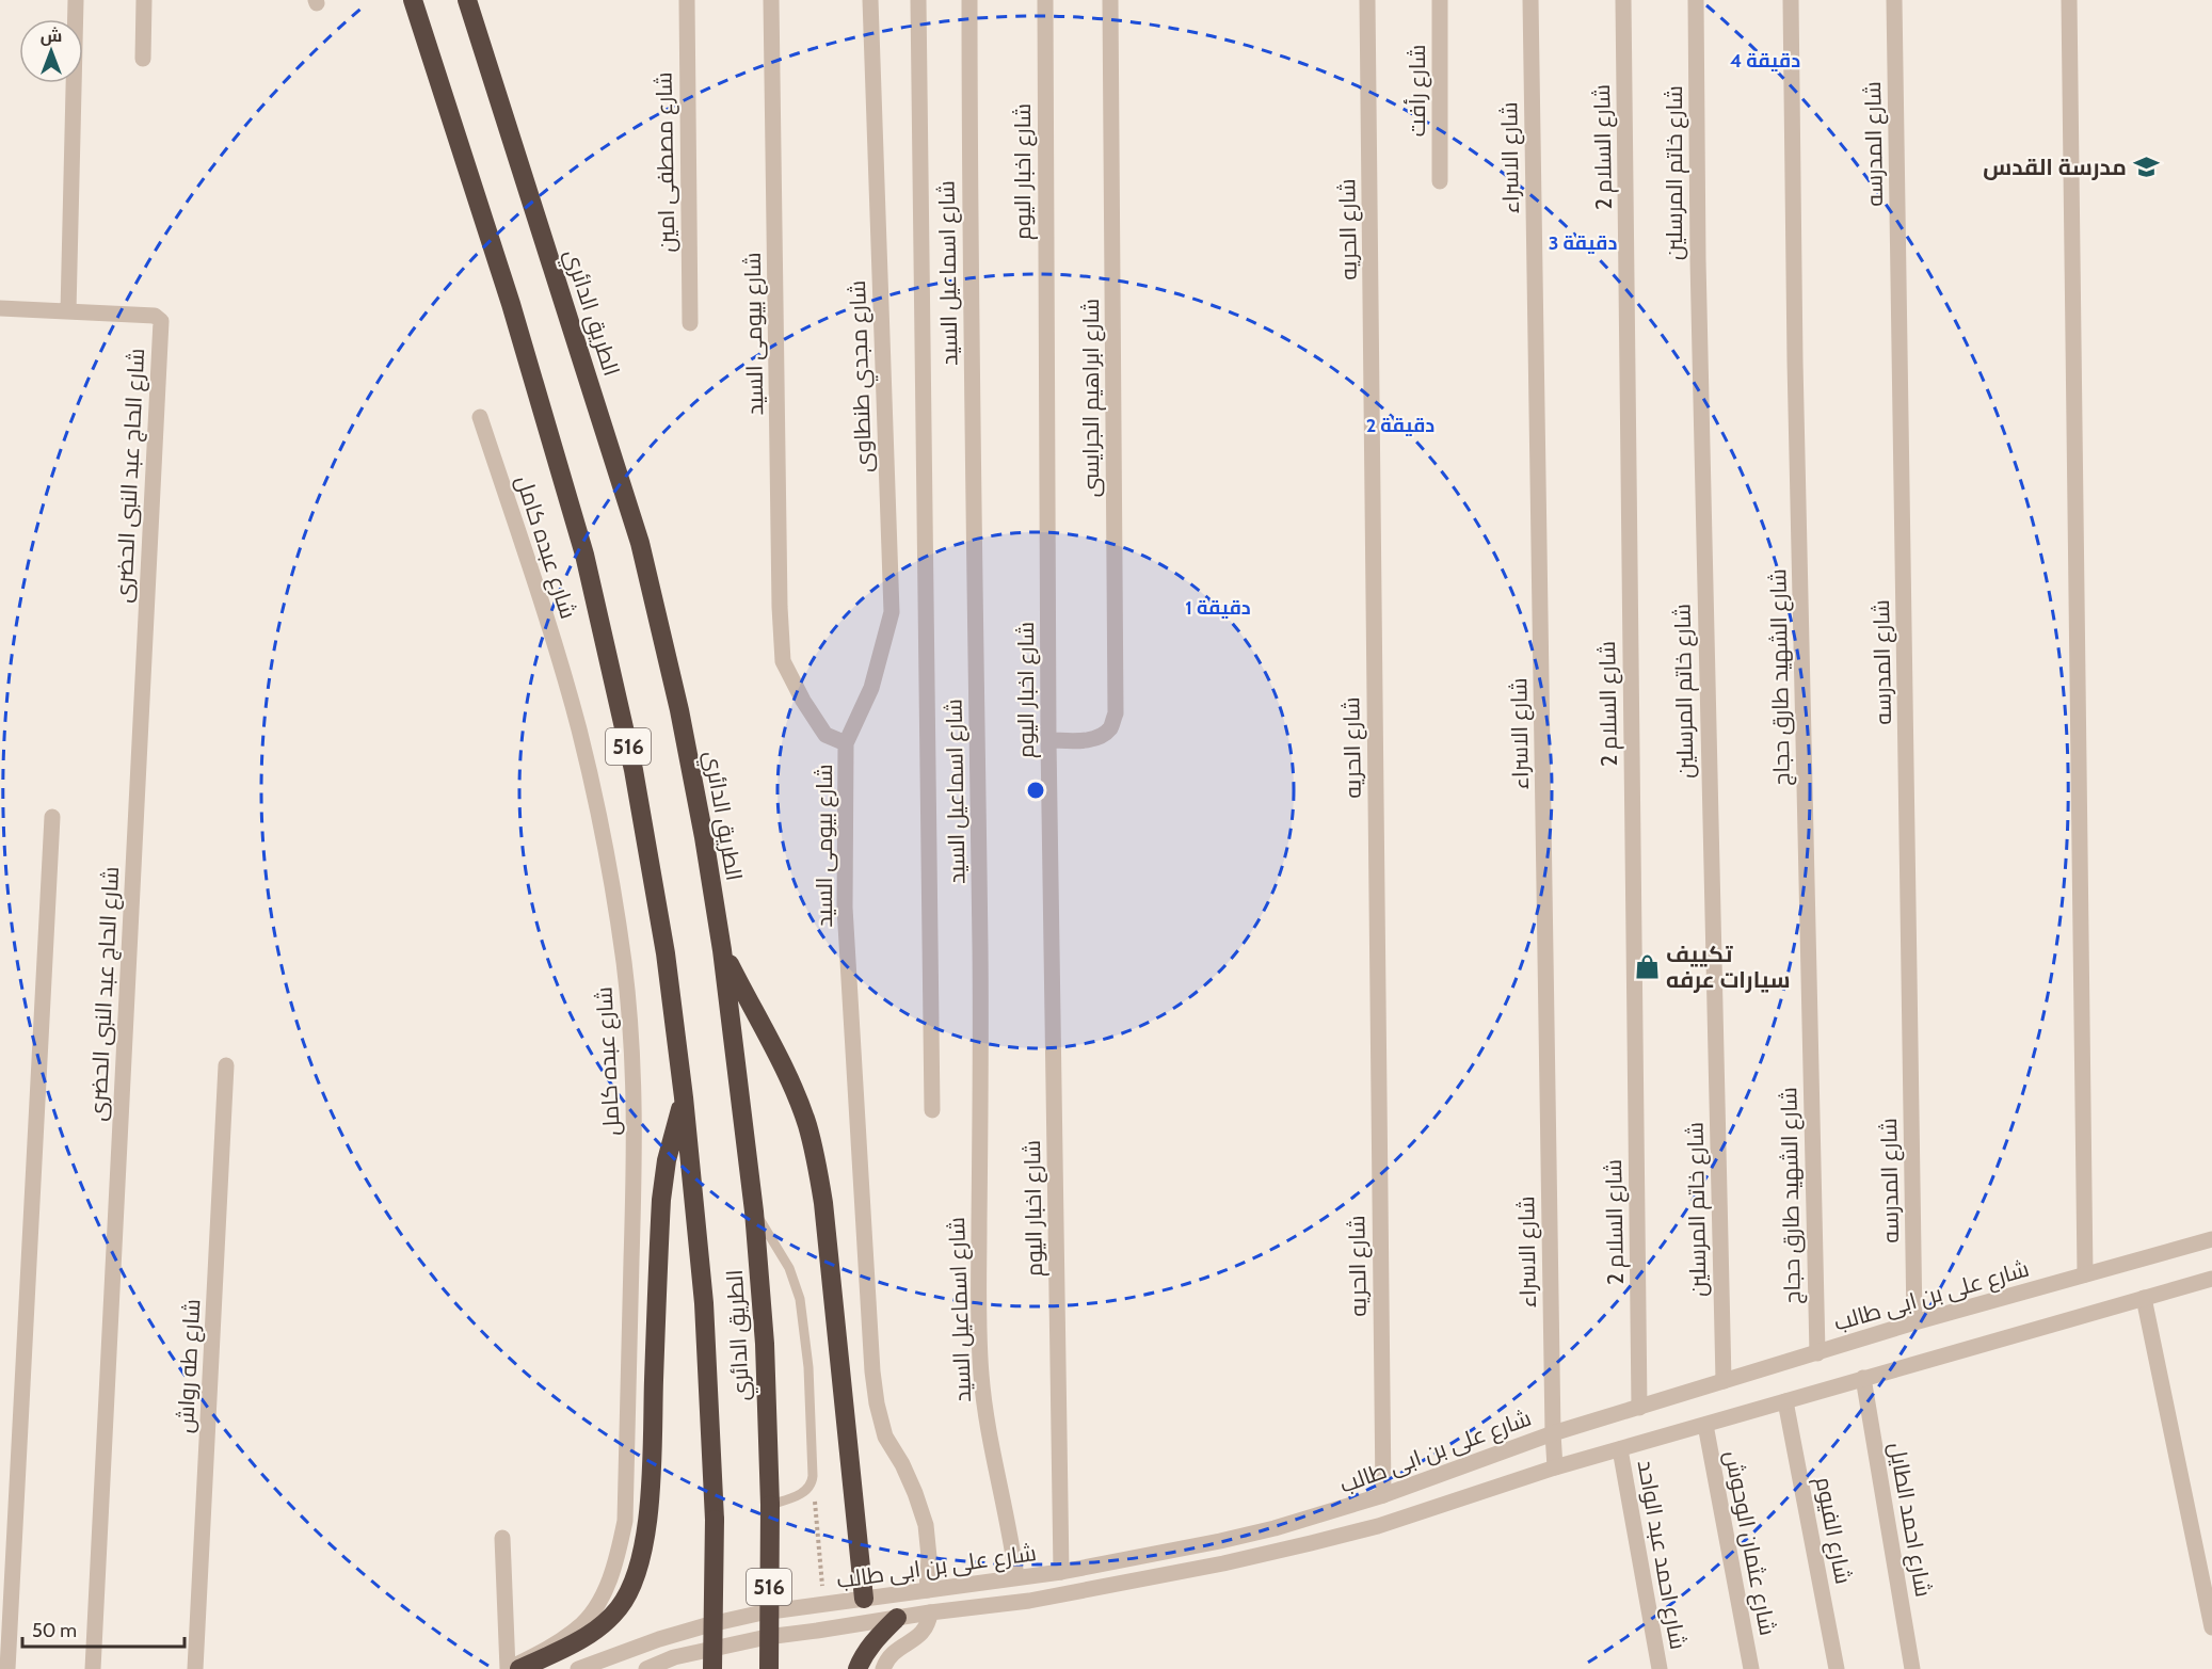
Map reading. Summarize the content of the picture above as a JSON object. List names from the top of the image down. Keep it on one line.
{"streets":{"highway":["الطريق الدائري","516"],"street":["شارع رأفت","شارع المدرسه","شارع السلام 2","شارع الاسراء","شارع مصطفى امين","شارع اخبار اليوم","شارع خاتم المرسلين","شارع الحريه","شارع اسماعيل السيد","شارع بيومى السيد","شارع مجدي طنطاوى","شارع ابراهيم الجرايسى","شارع الحاج عبد النبى الحضرى","شارع عبده كامل","شارع الشهيد طارق حجاج","شارع على بن ابى طالب","شارع طه رواش","شارع احمد الطايل","شارع الفيوم","شارع عثمان الوحوش","شارع احمد عبد الواحد"]},"crossings":[["شارع المدرسه","شارع على بن ابى طالب"],["شارع السلام 2","شارع على بن ابى طالب"],["شارع الاسراء","شارع على بن ابى طالب"],["شارع اخبار اليوم","شارع ابراهيم الجرايسى"],["شارع اخبار اليوم","شارع على بن ابى طالب"],["شارع خاتم المرسلين","شارع على بن ابى طالب"],["شارع الحريه","شارع على بن ابى طالب"],["شارع اسماعيل السيد","شارع على بن ابى طالب"],["شارع بيومى السيد","شارع مجدي طنطاوى"],["شارع بيومى السيد","شارع على بن ابى طالب"],["شارع الشهيد طارق حجاج","شارع على بن ابى طالب"],["شارع على بن ابى طالب","شارع احمد الطايل"],["شارع على بن ابى طالب","شارع الفيوم"],["شارع على بن ابى طالب","شارع عثمان الوحوش"],["شارع على بن ابى طالب","شارع احمد عبد الواحد"]],"places":{"school or university":["مدرسة القدس"],"shop":["تكييف سيارات عرفه"]},"scale_bar":"50 m","north":"top","rings":["4 دقيقة","3 دقيقة","2 دقيقة","1 دقيقة"]}
